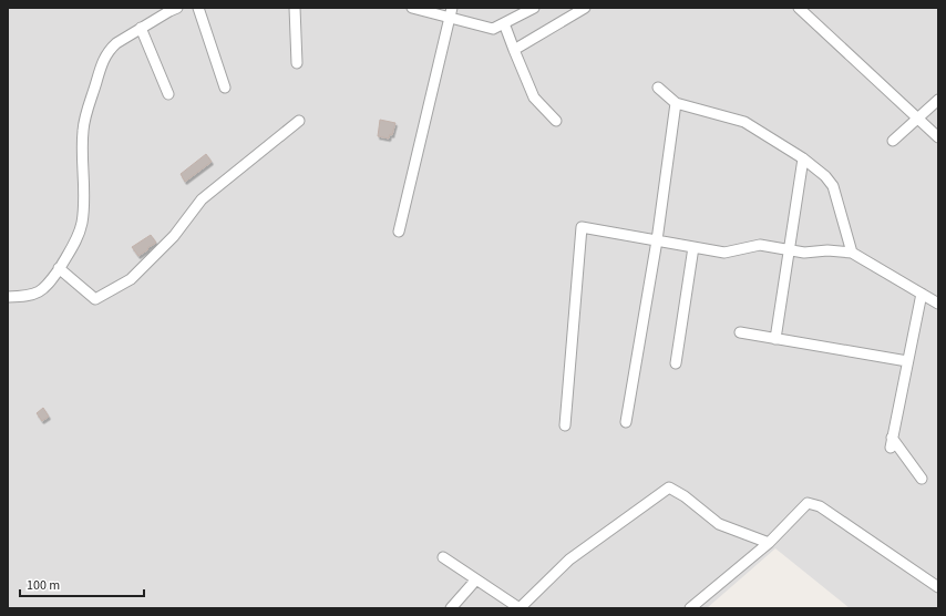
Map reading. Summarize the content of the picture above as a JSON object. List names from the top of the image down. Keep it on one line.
{"scale_bar":"100 m"}
